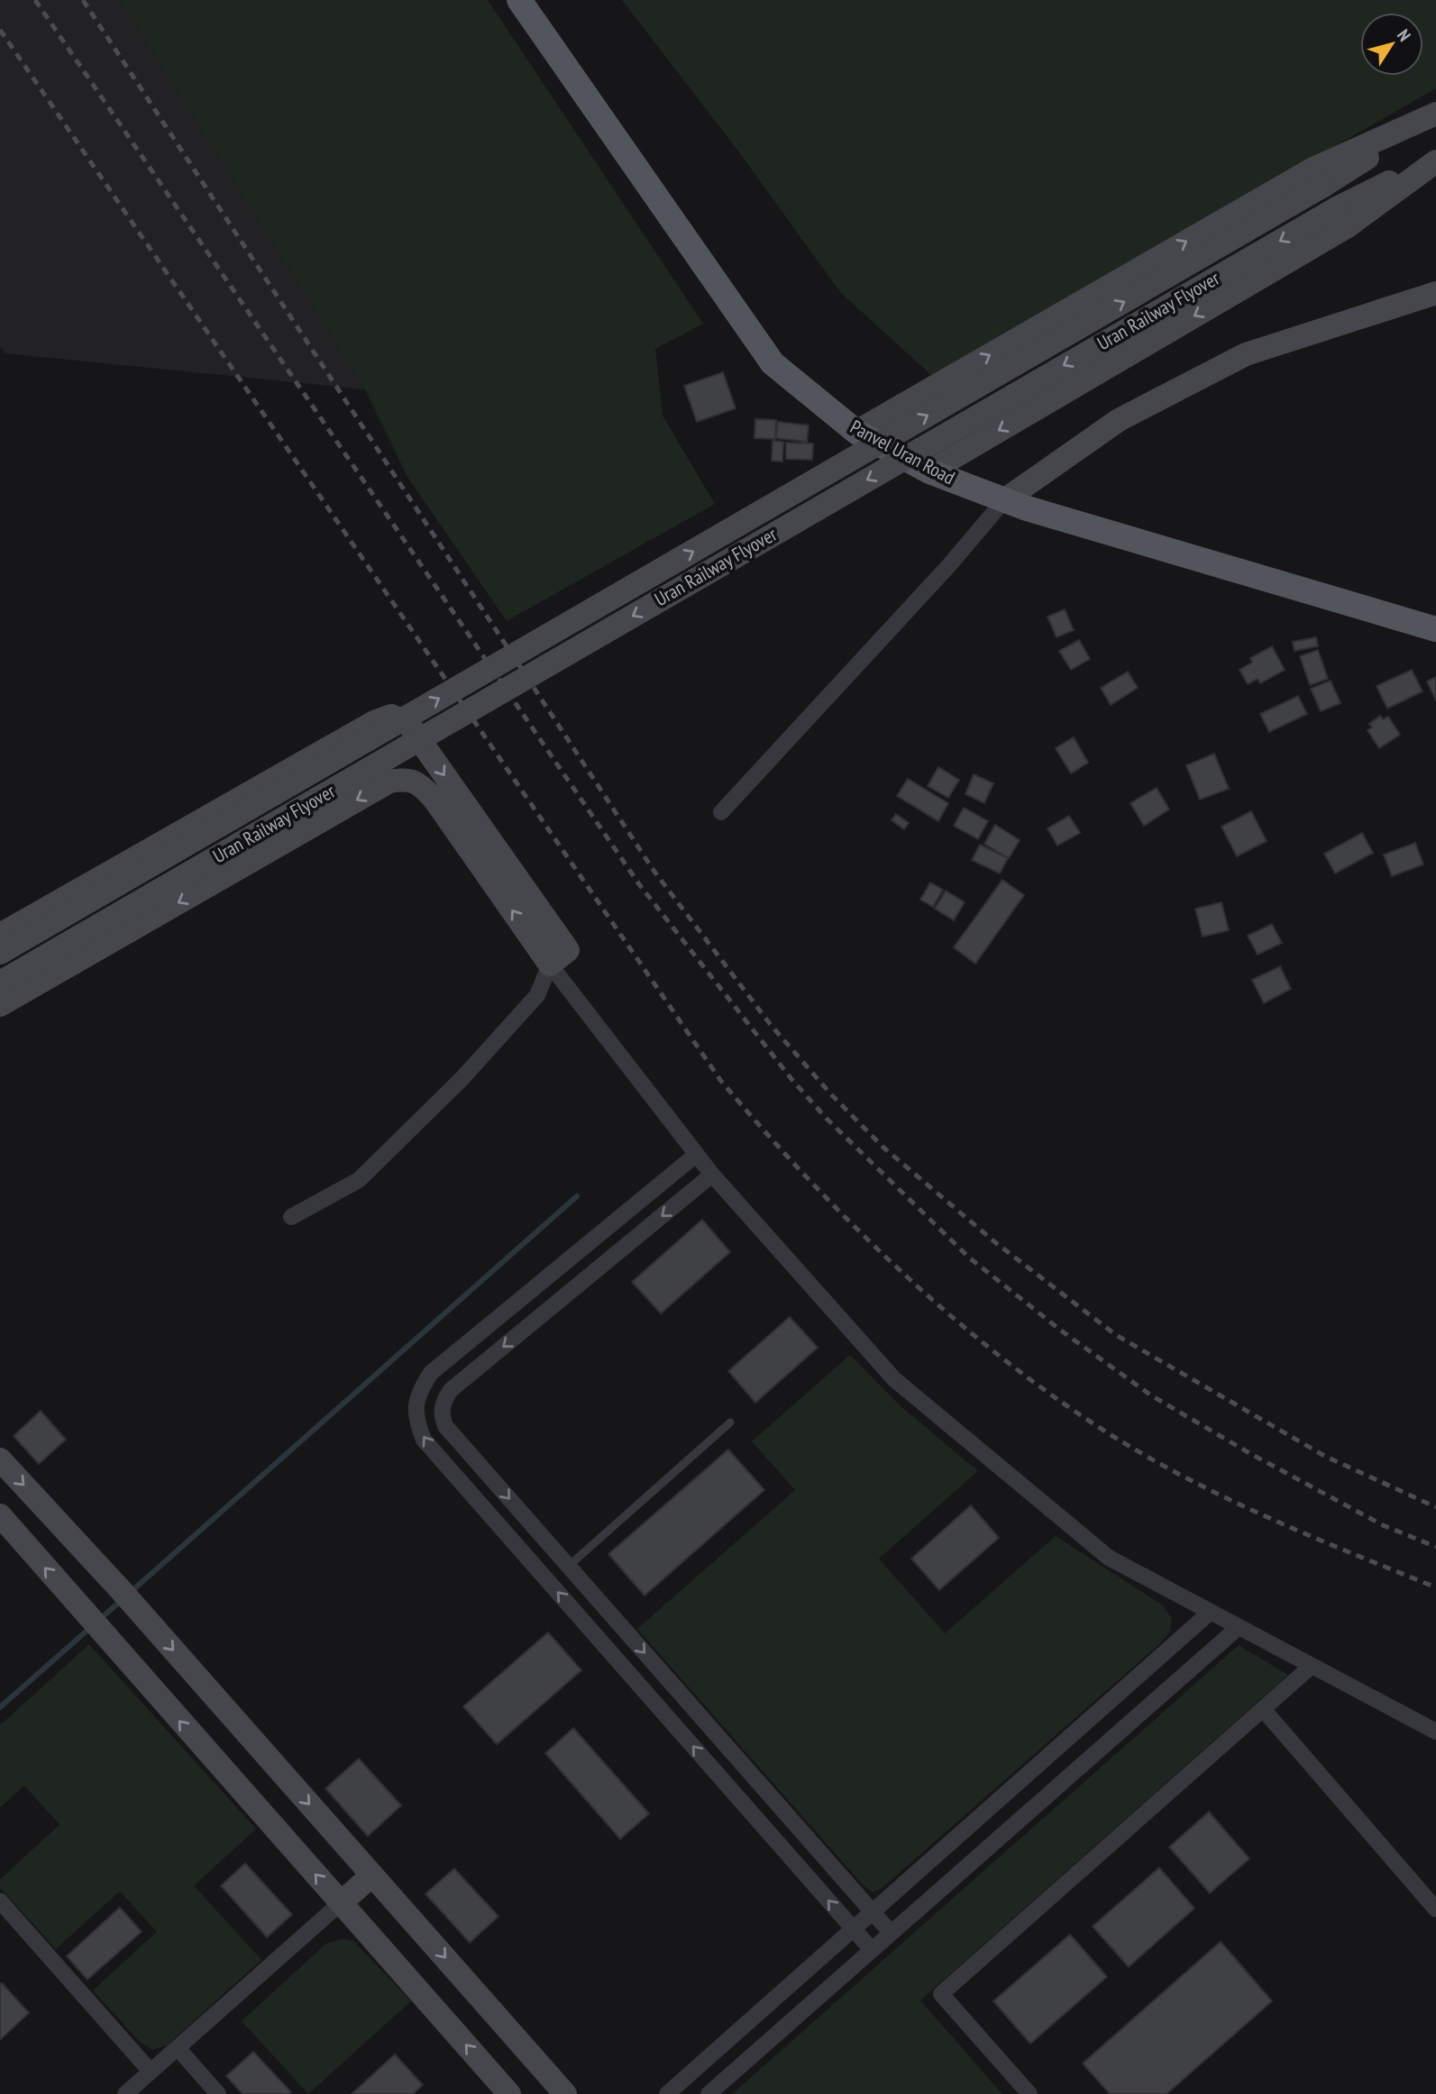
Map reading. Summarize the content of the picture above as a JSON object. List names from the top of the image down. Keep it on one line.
{"streets":{"main road":["Uran Railway Flyover","Panvel Uran Road"]},"north":"top right"}
